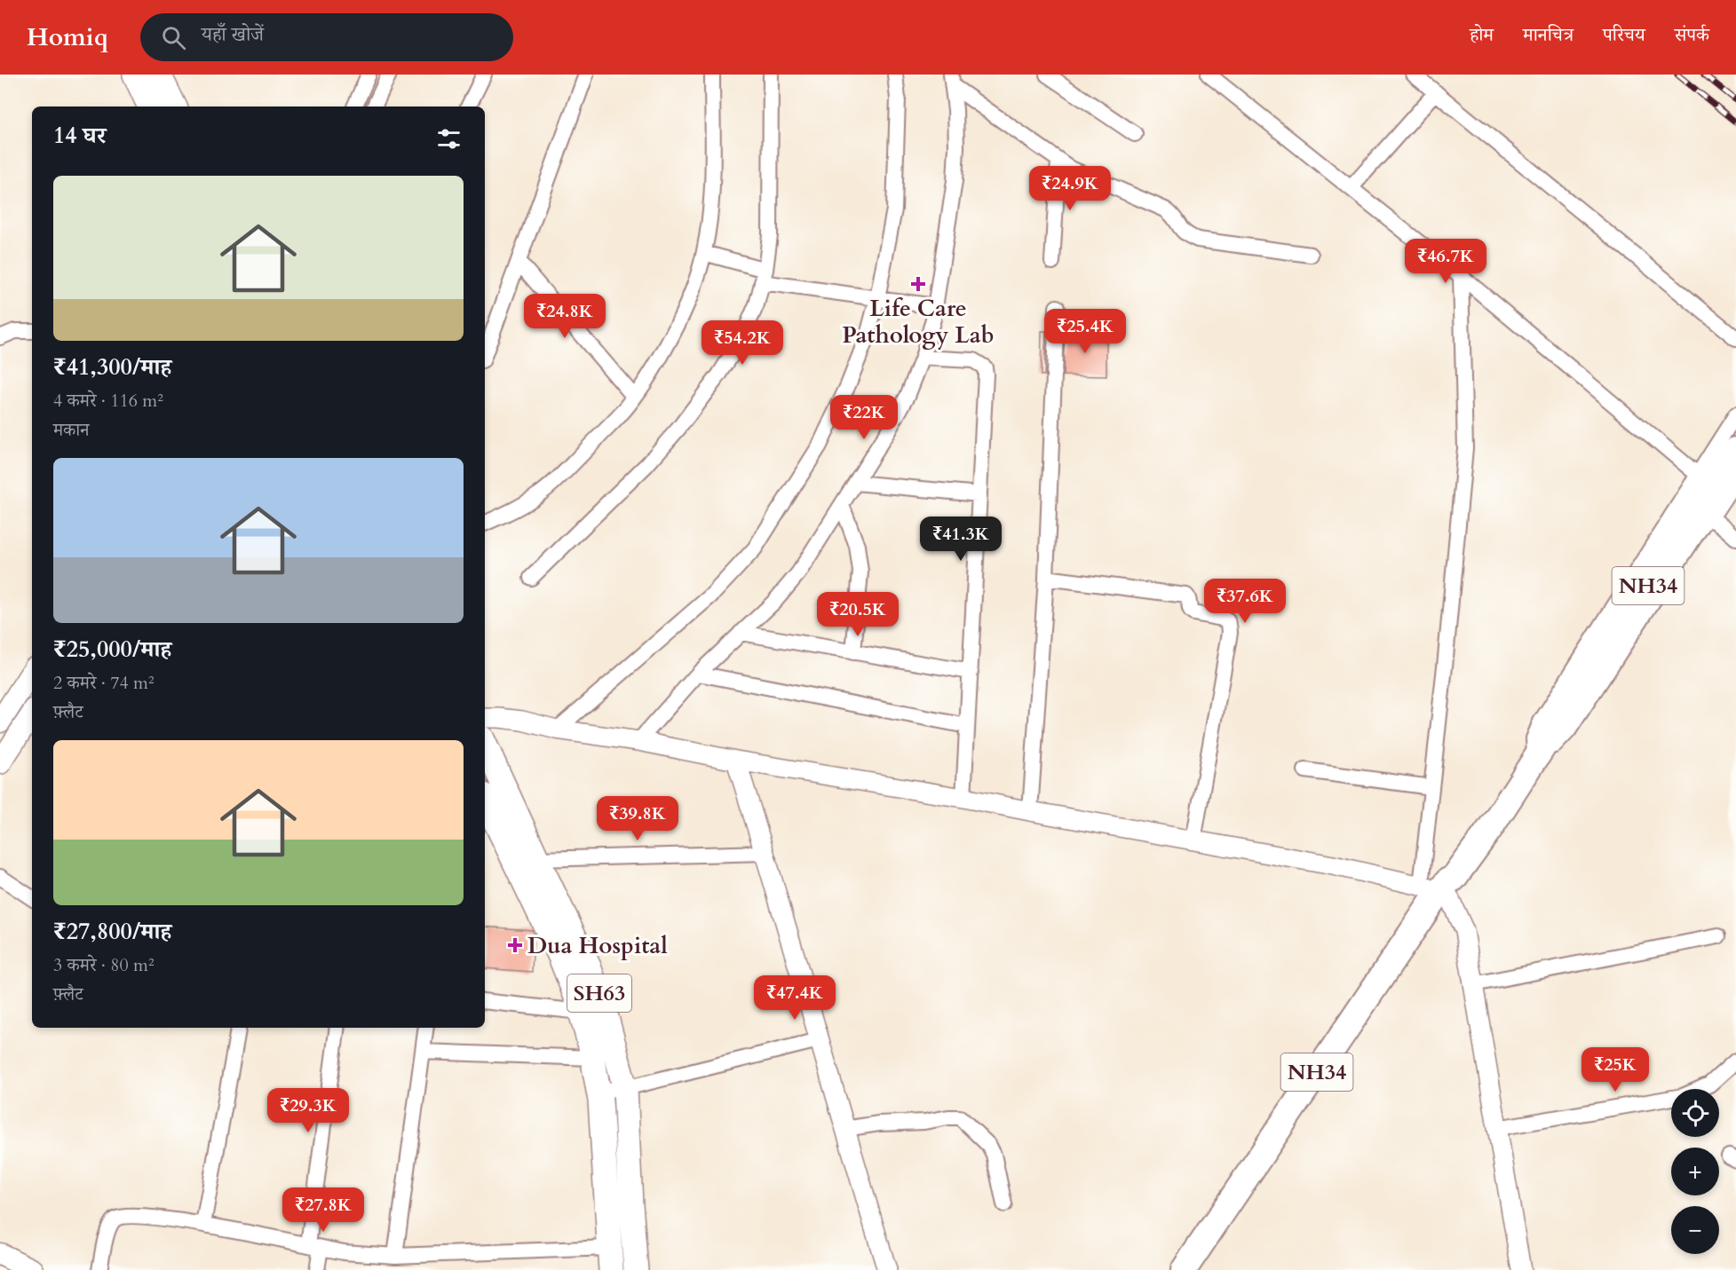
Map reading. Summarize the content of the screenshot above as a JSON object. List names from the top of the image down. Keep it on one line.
{"streets":{"highway":["NH34"],"main road":["SH63"]},"places":{"health":["Life Care Pathology Lab","Dua Hospital"]},"page":{"header":"Homiq","search":"यहाँ खोजें","nav":["होम","मानचित्र","परिचय","संपर्क"],"heading":"14 घर","price":["₹24.9K","₹46.7K","₹24.8K","₹25.4K","₹54.2K","₹22K","₹41.3K","₹37.6K","₹20.5K","₹39.8K","₹47.4K","₹25K","₹29.3K","₹27.8K"],"list":[{"name":"₹41,300/माह","note":"4 कमरे · 116 m² · मकान"},{"name":"₹25,000/माह","note":"2 कमरे · 74 m² · फ़्लैट"},{"name":"₹27,800/माह","note":"3 कमरे · 80 m² · फ़्लैट"}],"map_buttons":["+","−"]}}
